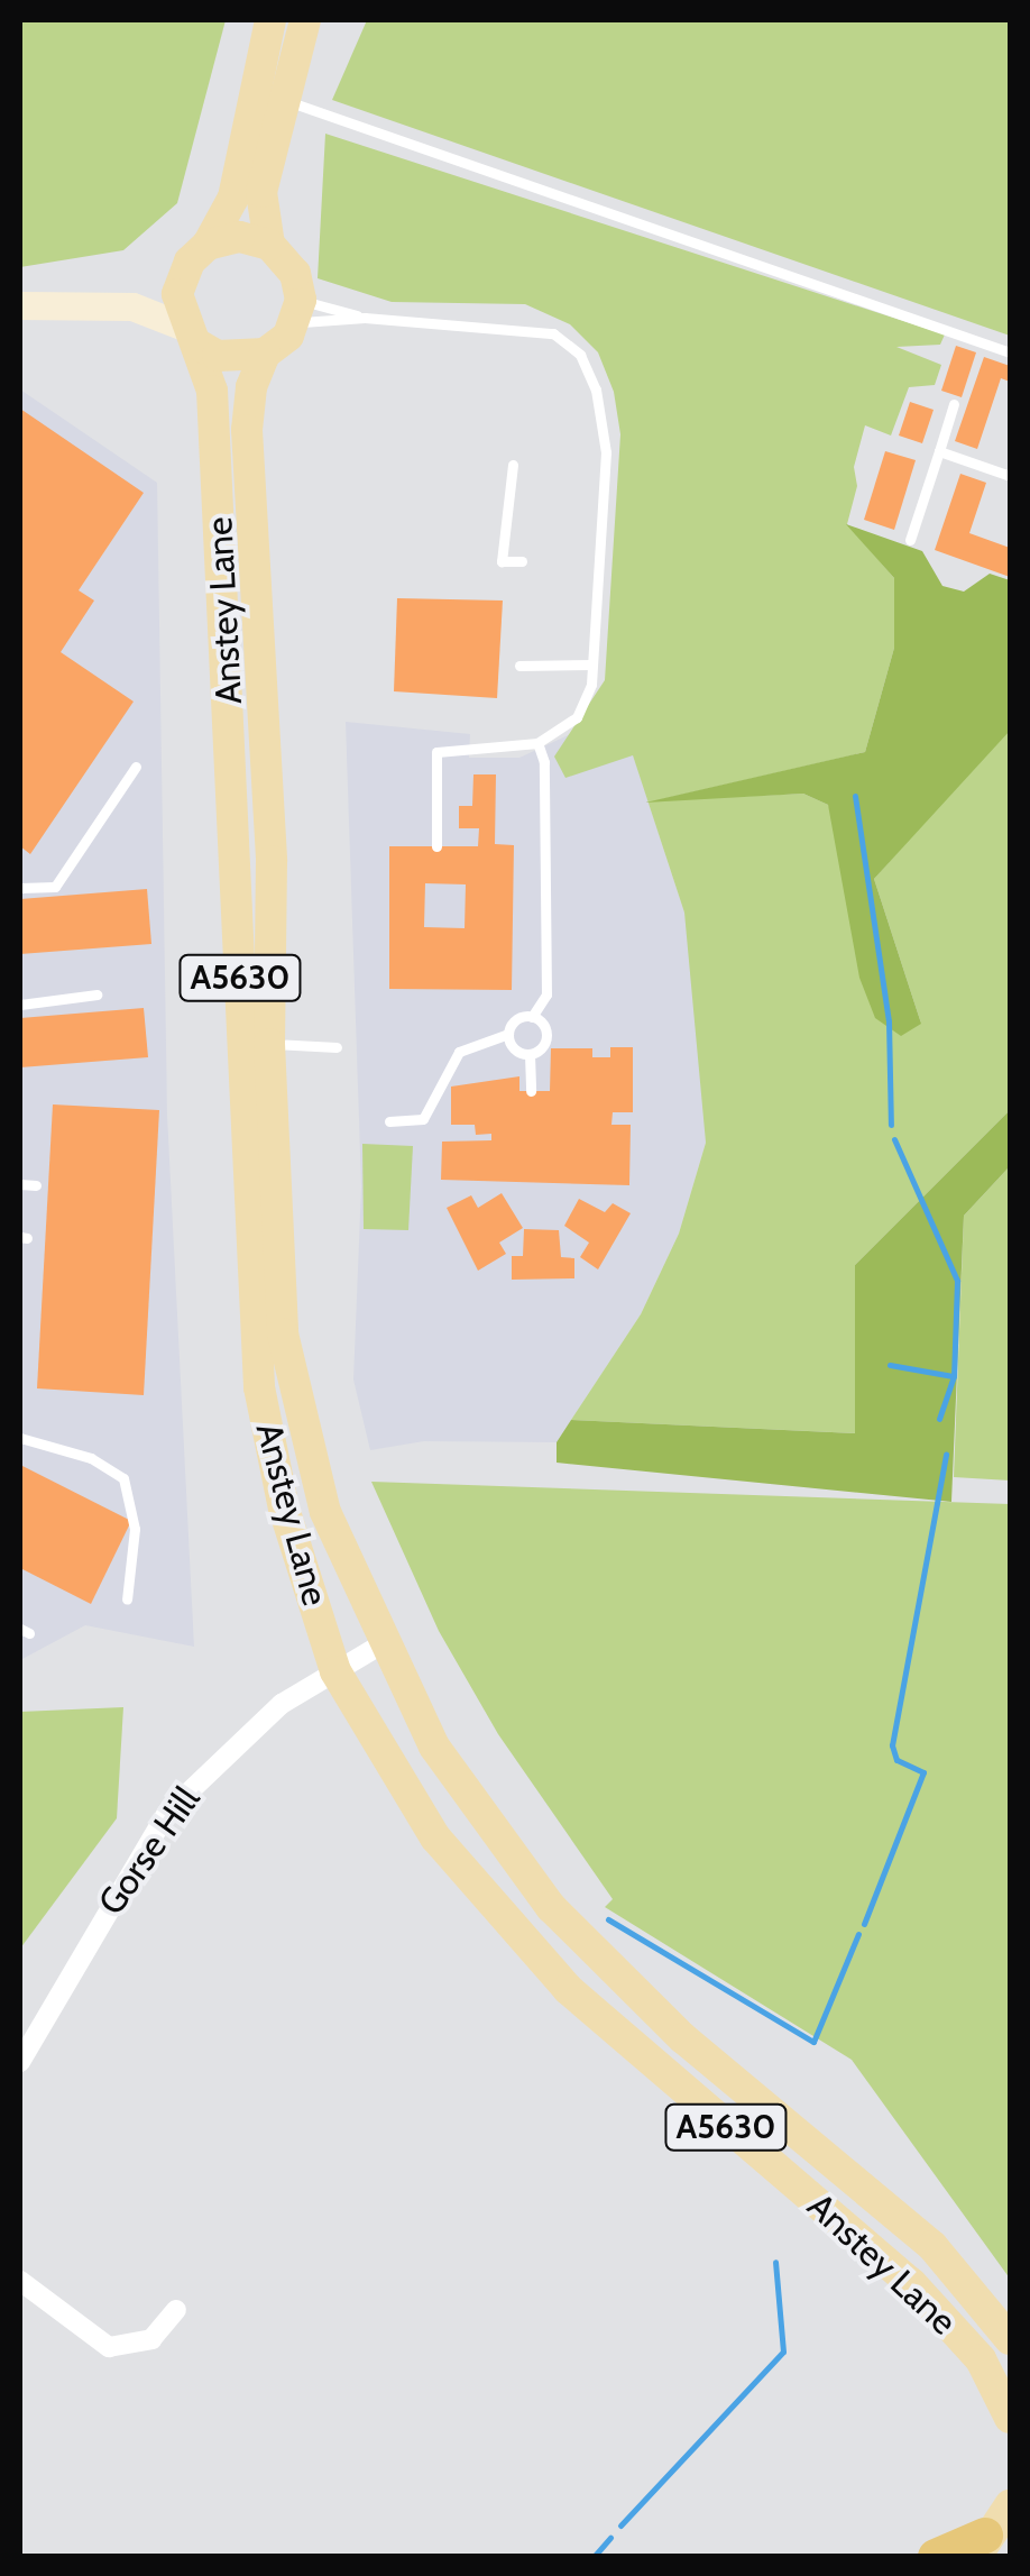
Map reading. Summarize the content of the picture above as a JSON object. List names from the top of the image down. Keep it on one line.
{"streets":{"main road":["Anstey Lane","A5630"],"street":["Gorse Hill"]},"crossings":[["Anstey Lane","A5630"],["Anstey Lane","Gorse Hill"]]}
